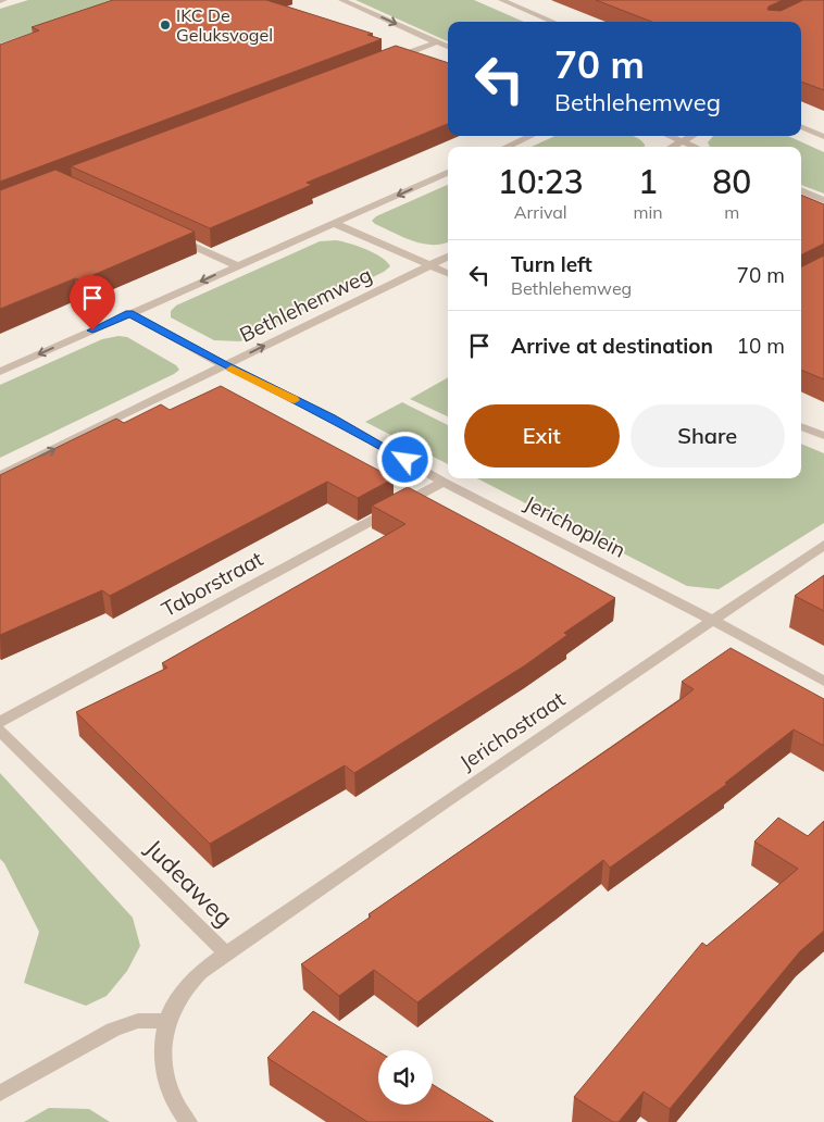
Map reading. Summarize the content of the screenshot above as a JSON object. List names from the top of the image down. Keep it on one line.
{"streets":{"street":["Bethlehemweg","Jerichoplein","Taborstraat","Jerichostraat","Judeaweg"]},"crossings":[["Bethlehemweg","Jerichoplein"],["Jerichoplein","Taborstraat"],["Jerichoplein","Jerichostraat"],["Jerichostraat","Judeaweg"]],"places":["IKC De Geluksvogel"],"page":{"turn":["70 m","Bethlehemweg"],"eta":["10:23","Arrival","1","min","80","m"],"list":[{"name":"Turn left","note":"Bethlehemweg","value":"70 m"},{"name":"Arrive at destination","value":"10 m"}],"buttons":["Exit","Share"]}}
